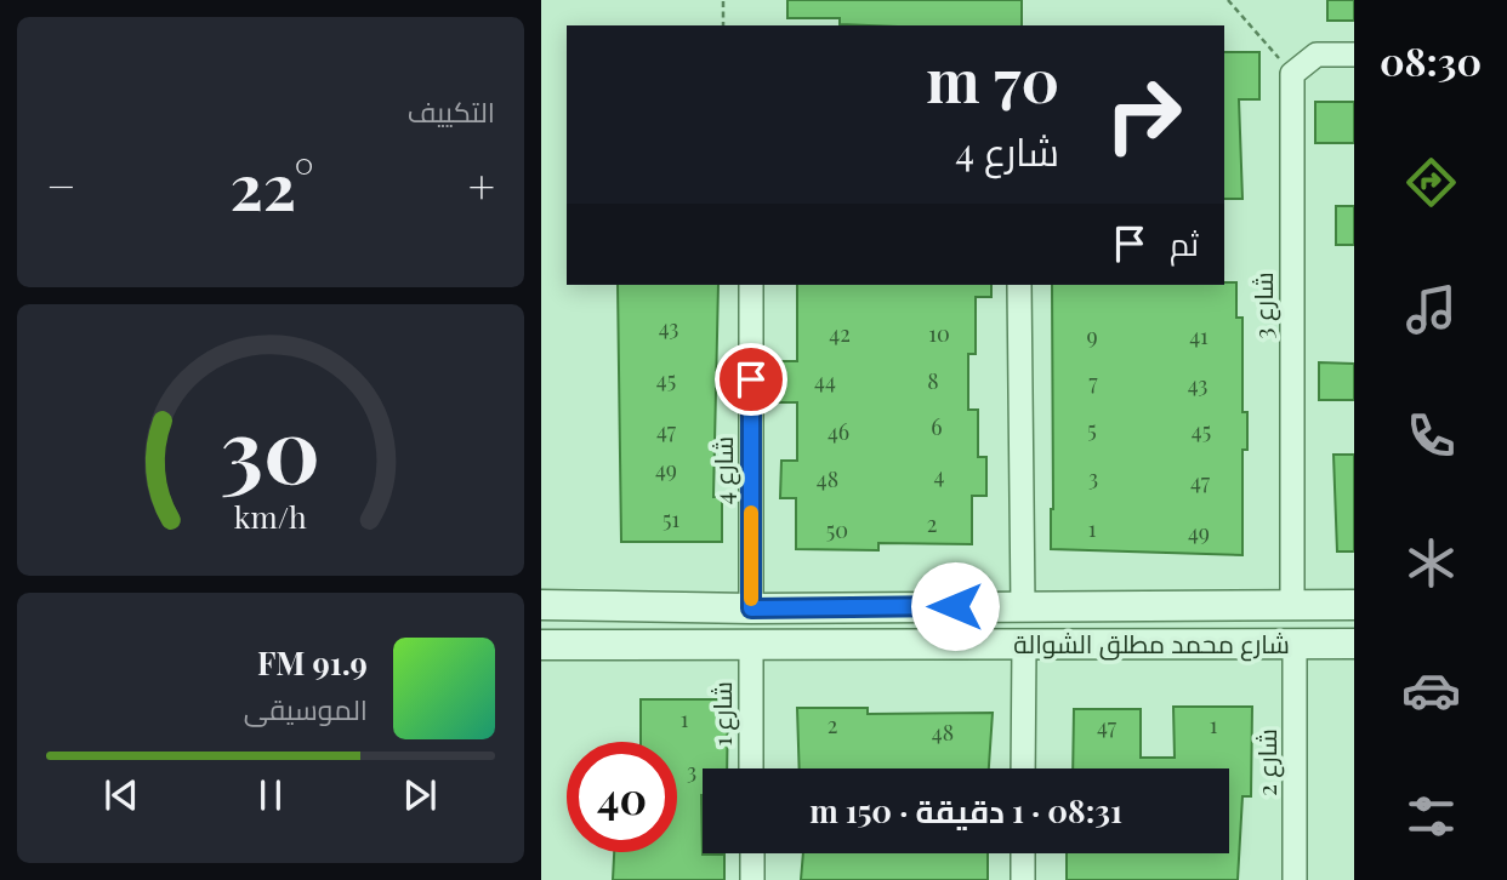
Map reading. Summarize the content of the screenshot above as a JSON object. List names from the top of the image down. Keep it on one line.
{"streets":{"street":["شارع 3","شارع 4","شارع محمد مطلق الشوالة","شارع 1","شارع 2"]},"crossings":[["شارع 3","شارع محمد مطلق الشوالة"],["شارع 4","شارع محمد مطلق الشوالة"],["شارع محمد مطلق الشوالة","شارع 1"],["شارع محمد مطلق الشوالة","شارع 2"]],"house_numbers":["43","42","10","9","41","45","44","8","7","43","6","5","47","45","46","49","4","3","48","47","51","2","1","50","49","1","2","1","47","48","3"],"page":{"tabs":"08:30","tile":"التكييف","turn":["70 m","شارع 4"],"heat":["−","22°","+"],"then":"ثم","song":["91.9 FM","الموسيقى"],"limit":"40","trip":"08:31 · 1 دقيقة · 150 m","gauge":["30","km/h"]}}
